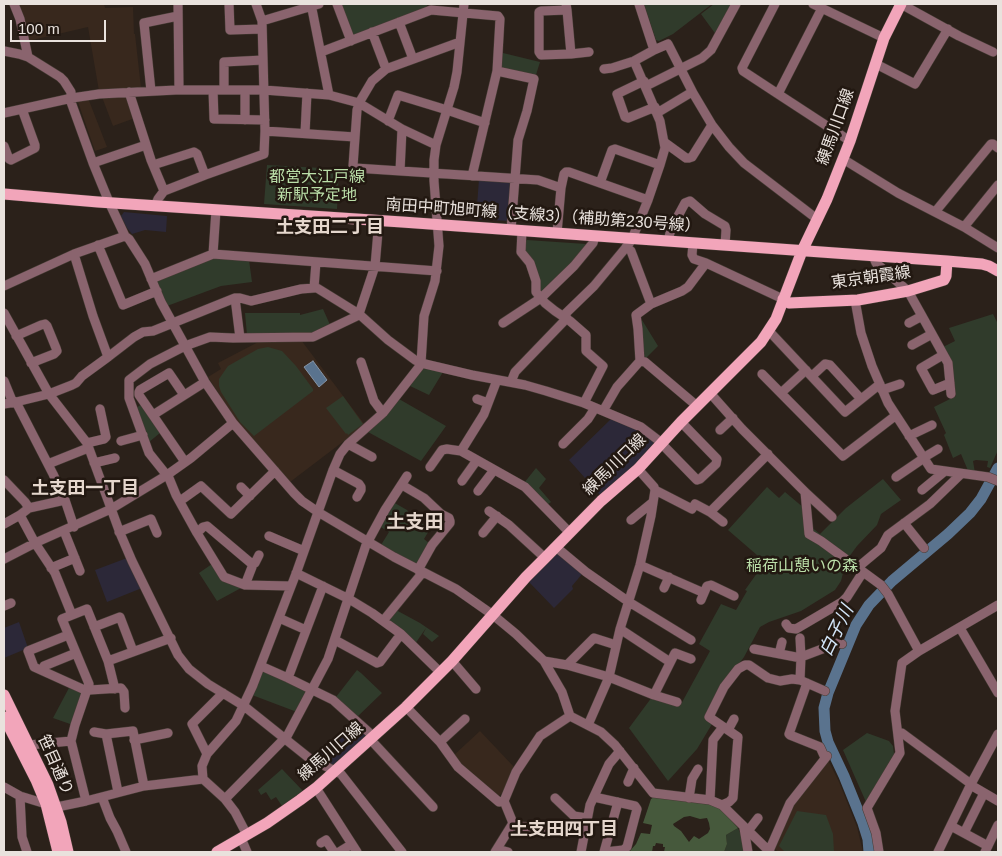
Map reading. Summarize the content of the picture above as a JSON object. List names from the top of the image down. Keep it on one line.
{"streets":{"main road":["練馬川口線","南田中町旭町線（支線3）（補助第230号線）","東京朝霞線","笹目通り"]},"crossings":[["練馬川口線","南田中町旭町線（支線3）（補助第230号線）"],["練馬川口線","東京朝霞線"],["南田中町旭町線（支線3）（補助第230号線）","東京朝霞線"]],"districts":["土支田二丁目","土支田一丁目","土支田","土支田四丁目"],"water":["白子川"],"parks":["都営大江戸線 新駅予定地","稲荷山憩いの森"],"scale_bar":"100 m"}
